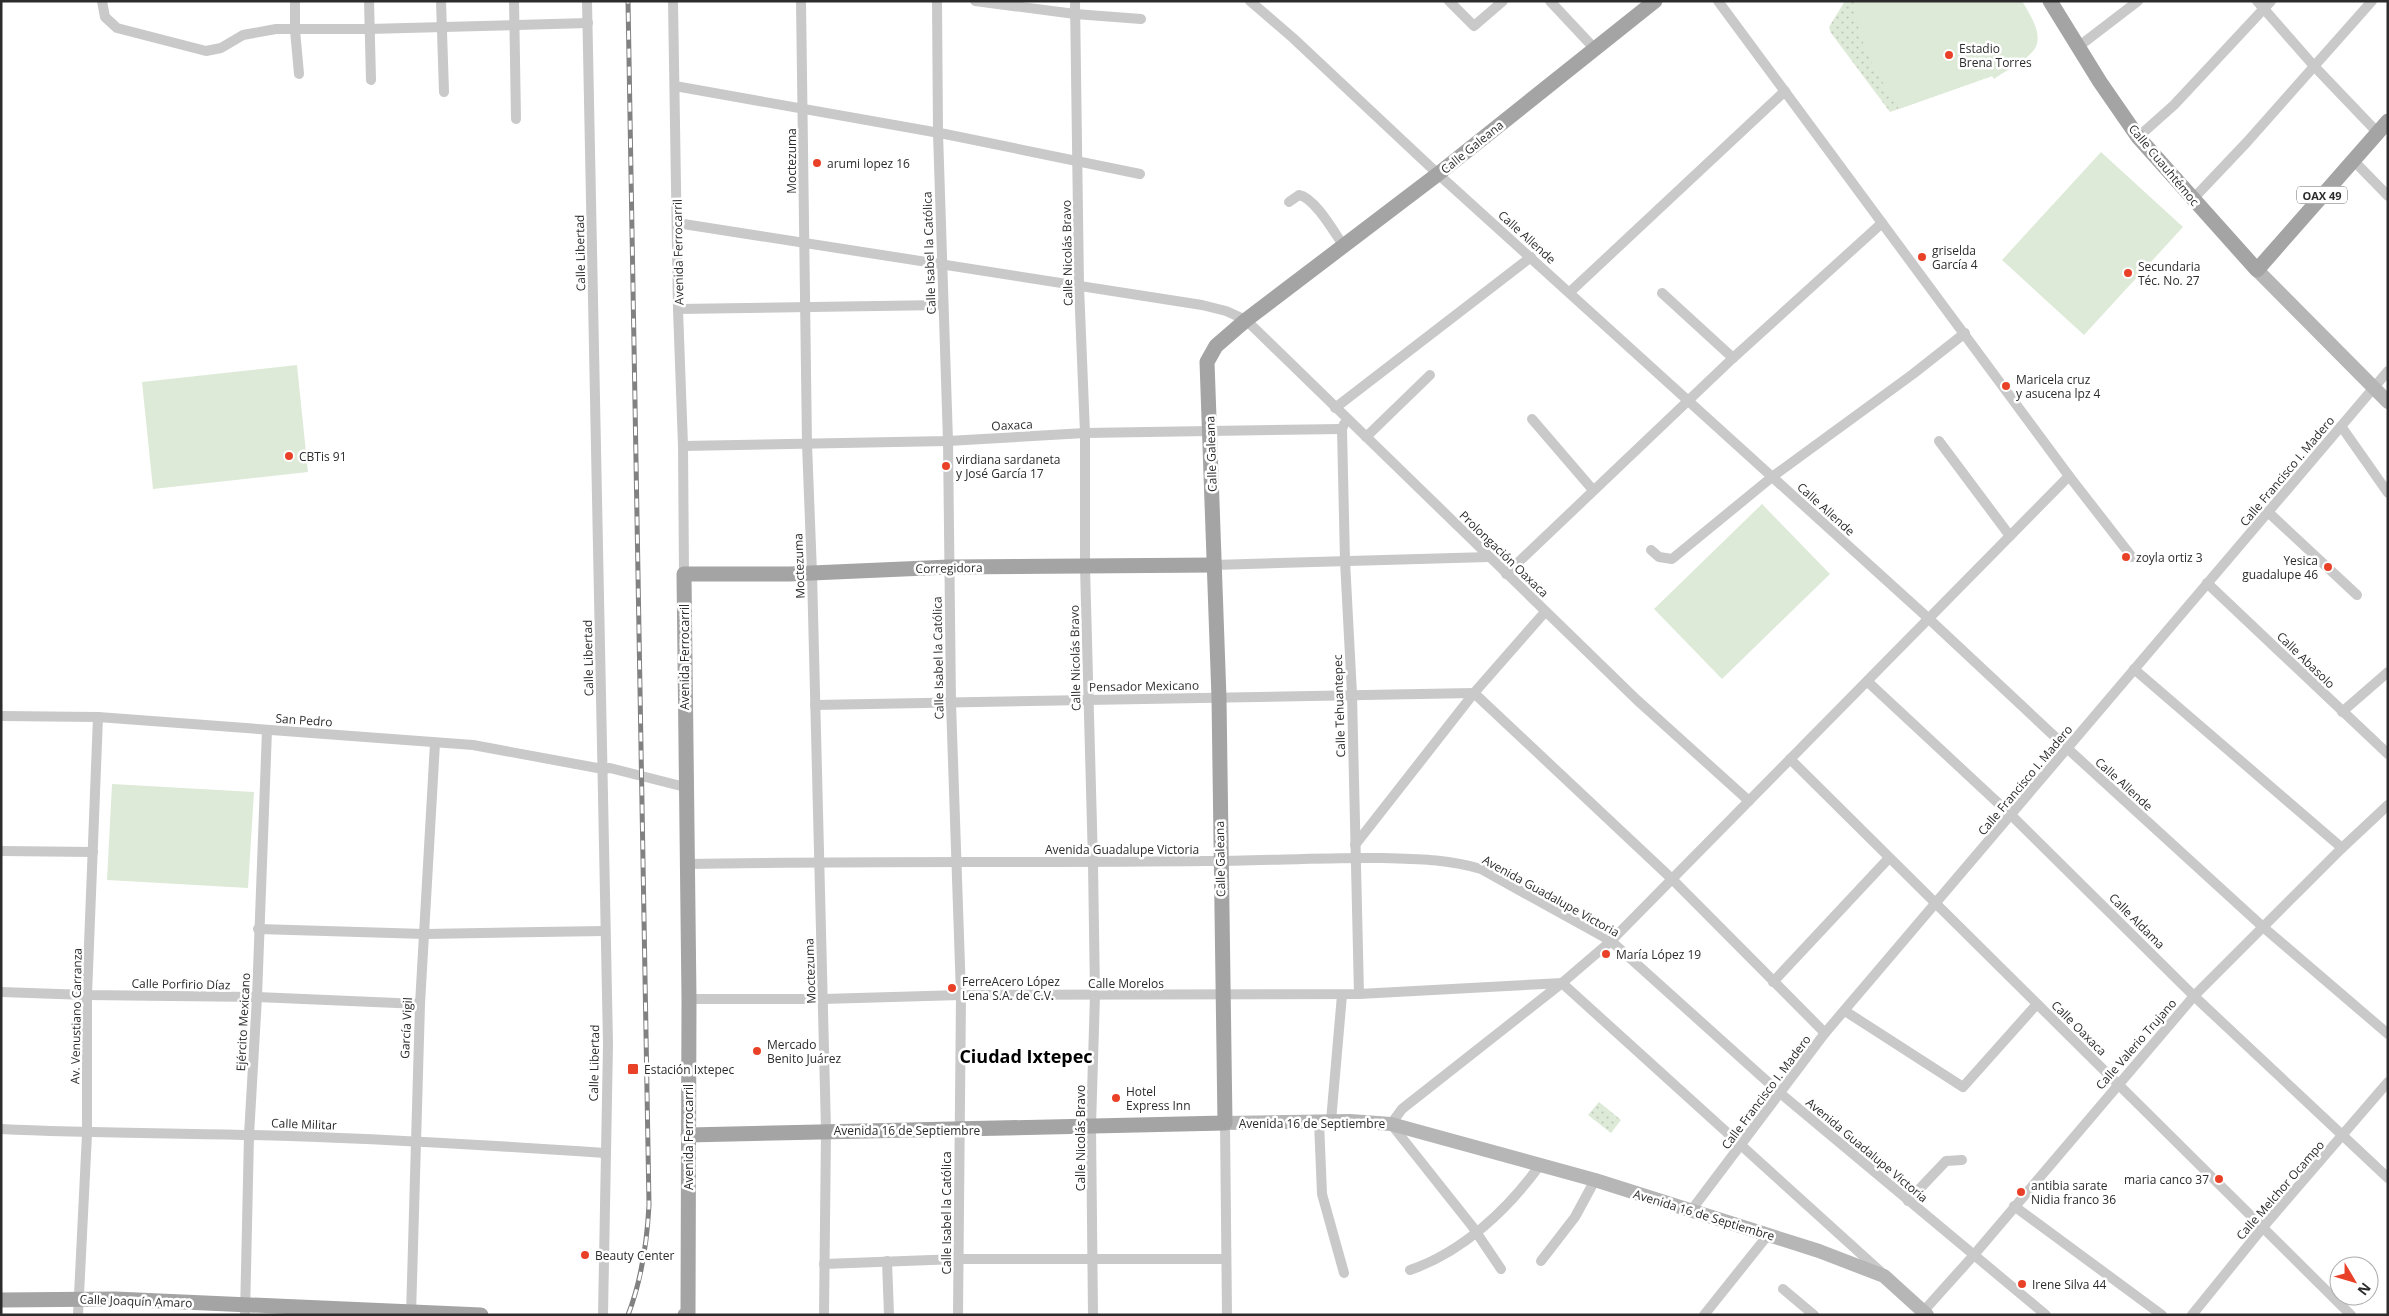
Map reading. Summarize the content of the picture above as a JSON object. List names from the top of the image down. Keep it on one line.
{"streets":{"main road":["Calle Galeana","Calle Cuauhtémoc","OAX 49","Avenida Ferrocarril","Corregidora","Avenida 16 de Septiembre","Calle Joaquín Amaro"],"street":["Moctezuma","Calle Allende","Calle Libertad","Calle Isabel la Católica","Calle Nicolás Bravo","Oaxaca","Calle Francisco I. Madero","Prolongación Oaxaca","Calle Abasolo","Pensador Mexicano","Calle Tehuantepec","San Pedro","Avenida Guadalupe Victoria","Calle Aldama","Calle Morelos","Calle Porfirio Díaz","Av. Venustiano Carranza","Ejército Mexicano","García Vigil","Calle Oaxaca","Calle Valerio Trujano","Calle Militar","Calle Melchor Ocampo"]},"crossings":[["Calle Galeana","Calle Allende"],["Calle Galeana","Oaxaca"],["Calle Galeana","Prolongación Oaxaca"],["Calle Galeana","Corregidora"],["Calle Galeana","Pensador Mexicano"],["Calle Galeana","Avenida Guadalupe Victoria"],["Calle Galeana","Calle Morelos"],["Calle Galeana","Avenida 16 de Septiembre"],["Moctezuma","Oaxaca"],["Moctezuma","Corregidora"],["Moctezuma","Pensador Mexicano"],["Moctezuma","Avenida Guadalupe Victoria"],["Moctezuma","Calle Morelos"],["Moctezuma","Avenida 16 de Septiembre"],["Calle Cuauhtémoc","OAX 49"],["Calle Allende","Calle Francisco I. Madero"],["Calle Allende","Calle Valerio Trujano"],["Avenida Ferrocarril","Oaxaca"],["Avenida Ferrocarril","Corregidora"],["Avenida Ferrocarril","San Pedro"],["Avenida Ferrocarril","Avenida Guadalupe Victoria"],["Avenida Ferrocarril","Calle Morelos"],["Avenida Ferrocarril","Avenida 16 de Septiembre"],["Calle Libertad","San Pedro"],["Calle Libertad","Calle Militar"],["Calle Isabel la Católica","Oaxaca"],["Calle Isabel la Católica","Corregidora"],["Calle Isabel la Católica","Pensador Mexicano"],["Calle Isabel la Católica","Avenida Guadalupe Victoria"],["Calle Isabel la Católica","Calle Morelos"],["Calle Isabel la Católica","Avenida 16 de Septiembre"],["Calle Nicolás Bravo","Oaxaca"],["Calle Nicolás Bravo","Corregidora"],["Calle Nicolás Bravo","Pensador Mexicano"],["Calle Nicolás Bravo","Avenida Guadalupe Victoria"],["Calle Nicolás Bravo","Calle Morelos"],["Calle Nicolás Bravo","Avenida 16 de Septiembre"],["Oaxaca","Calle Tehuantepec"],["Calle Francisco I. Madero","Calle Abasolo"],["Calle Francisco I. Madero","Avenida Guadalupe Victoria"],["Calle Francisco I. Madero","Calle Aldama"],["Calle Francisco I. Madero","Calle Oaxaca"],["Calle Francisco I. Madero","Avenida 16 de Septiembre"],["Prolongación Oaxaca","Calle Tehuantepec"],["Pensador Mexicano","Calle Tehuantepec"],["Calle Tehuantepec","Avenida Guadalupe Victoria"],["Calle Tehuantepec","Calle Morelos"],["San Pedro","Av. Venustiano Carranza"],["San Pedro","Ejército Mexicano"],["San Pedro","García Vigil"],["Avenida Guadalupe Victoria","Calle Valerio Trujano"],["Calle Aldama","Calle Valerio Trujano"],["Calle Aldama","Calle Melchor Ocampo"],["Calle Porfirio Díaz","Av. Venustiano Carranza"],["Calle Porfirio Díaz","Ejército Mexicano"],["Calle Porfirio Díaz","García Vigil"],["Av. Venustiano Carranza","Calle Militar"],["Av. Venustiano Carranza","Calle Joaquín Amaro"],["Ejército Mexicano","Calle Militar"],["Ejército Mexicano","Calle Joaquín Amaro"],["García Vigil","Calle Militar"],["García Vigil","Calle Joaquín Amaro"],["Calle Oaxaca","Calle Valerio Trujano"],["Calle Oaxaca","Calle Melchor Ocampo"],["Calle Valerio Trujano","Avenida 16 de Septiembre"]],"districts":["Ciudad Ixtepec"],"places":{"other":["Estadio Brena Torres","arumi lopez 16","griselda García 4","Secundaria Téc. No. 27","Maricela cruz y asucena lpz 4","CBTis 91","virdiana sardaneta y José García 17","zoyla ortiz 3","Yesica guadalupe 46","María López 19","FerreAcero López Lena S.A. de C.V.","Mercado Benito Juárez","Hotel Express Inn","maria canco 37","antibia sarate Nidia franco 36","Beauty Center","Irene Silva 44"],"transit":["Estación Ixtepec"]},"north":"bottom right"}
